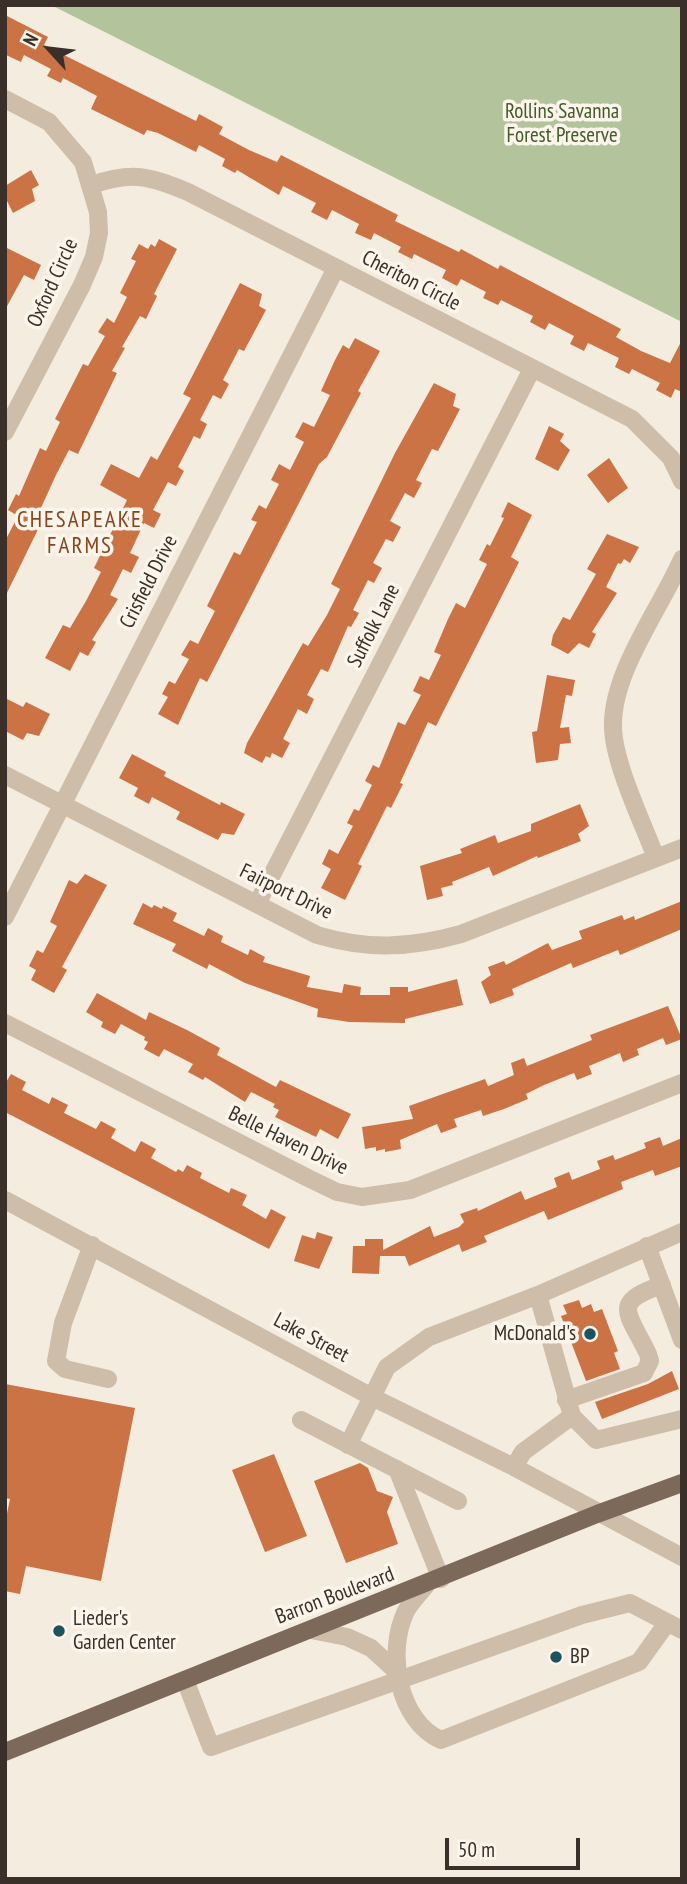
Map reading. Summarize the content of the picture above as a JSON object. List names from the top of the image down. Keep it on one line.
{"streets":{"main road":["Barron Boulevard"],"street":["Cheriton Circle","Oxford Circle","Crisfield Drive","Suffolk Lane","Fairport Drive","Belle Haven Drive","Lake Street"]},"crossings":[["Cheriton Circle","Oxford Circle"],["Cheriton Circle","Crisfield Drive"],["Cheriton Circle","Suffolk Lane"],["Crisfield Drive","Fairport Drive"],["Suffolk Lane","Fairport Drive"],["Lake Street","Barron Boulevard"]],"districts":["CHESAPEAKE FARMS"],"parks":["Rollins Savanna Forest Preserve"],"places":["McDonald's","Lieder's Garden Center","BP"],"scale_bar":"50 m","north":"top left"}
